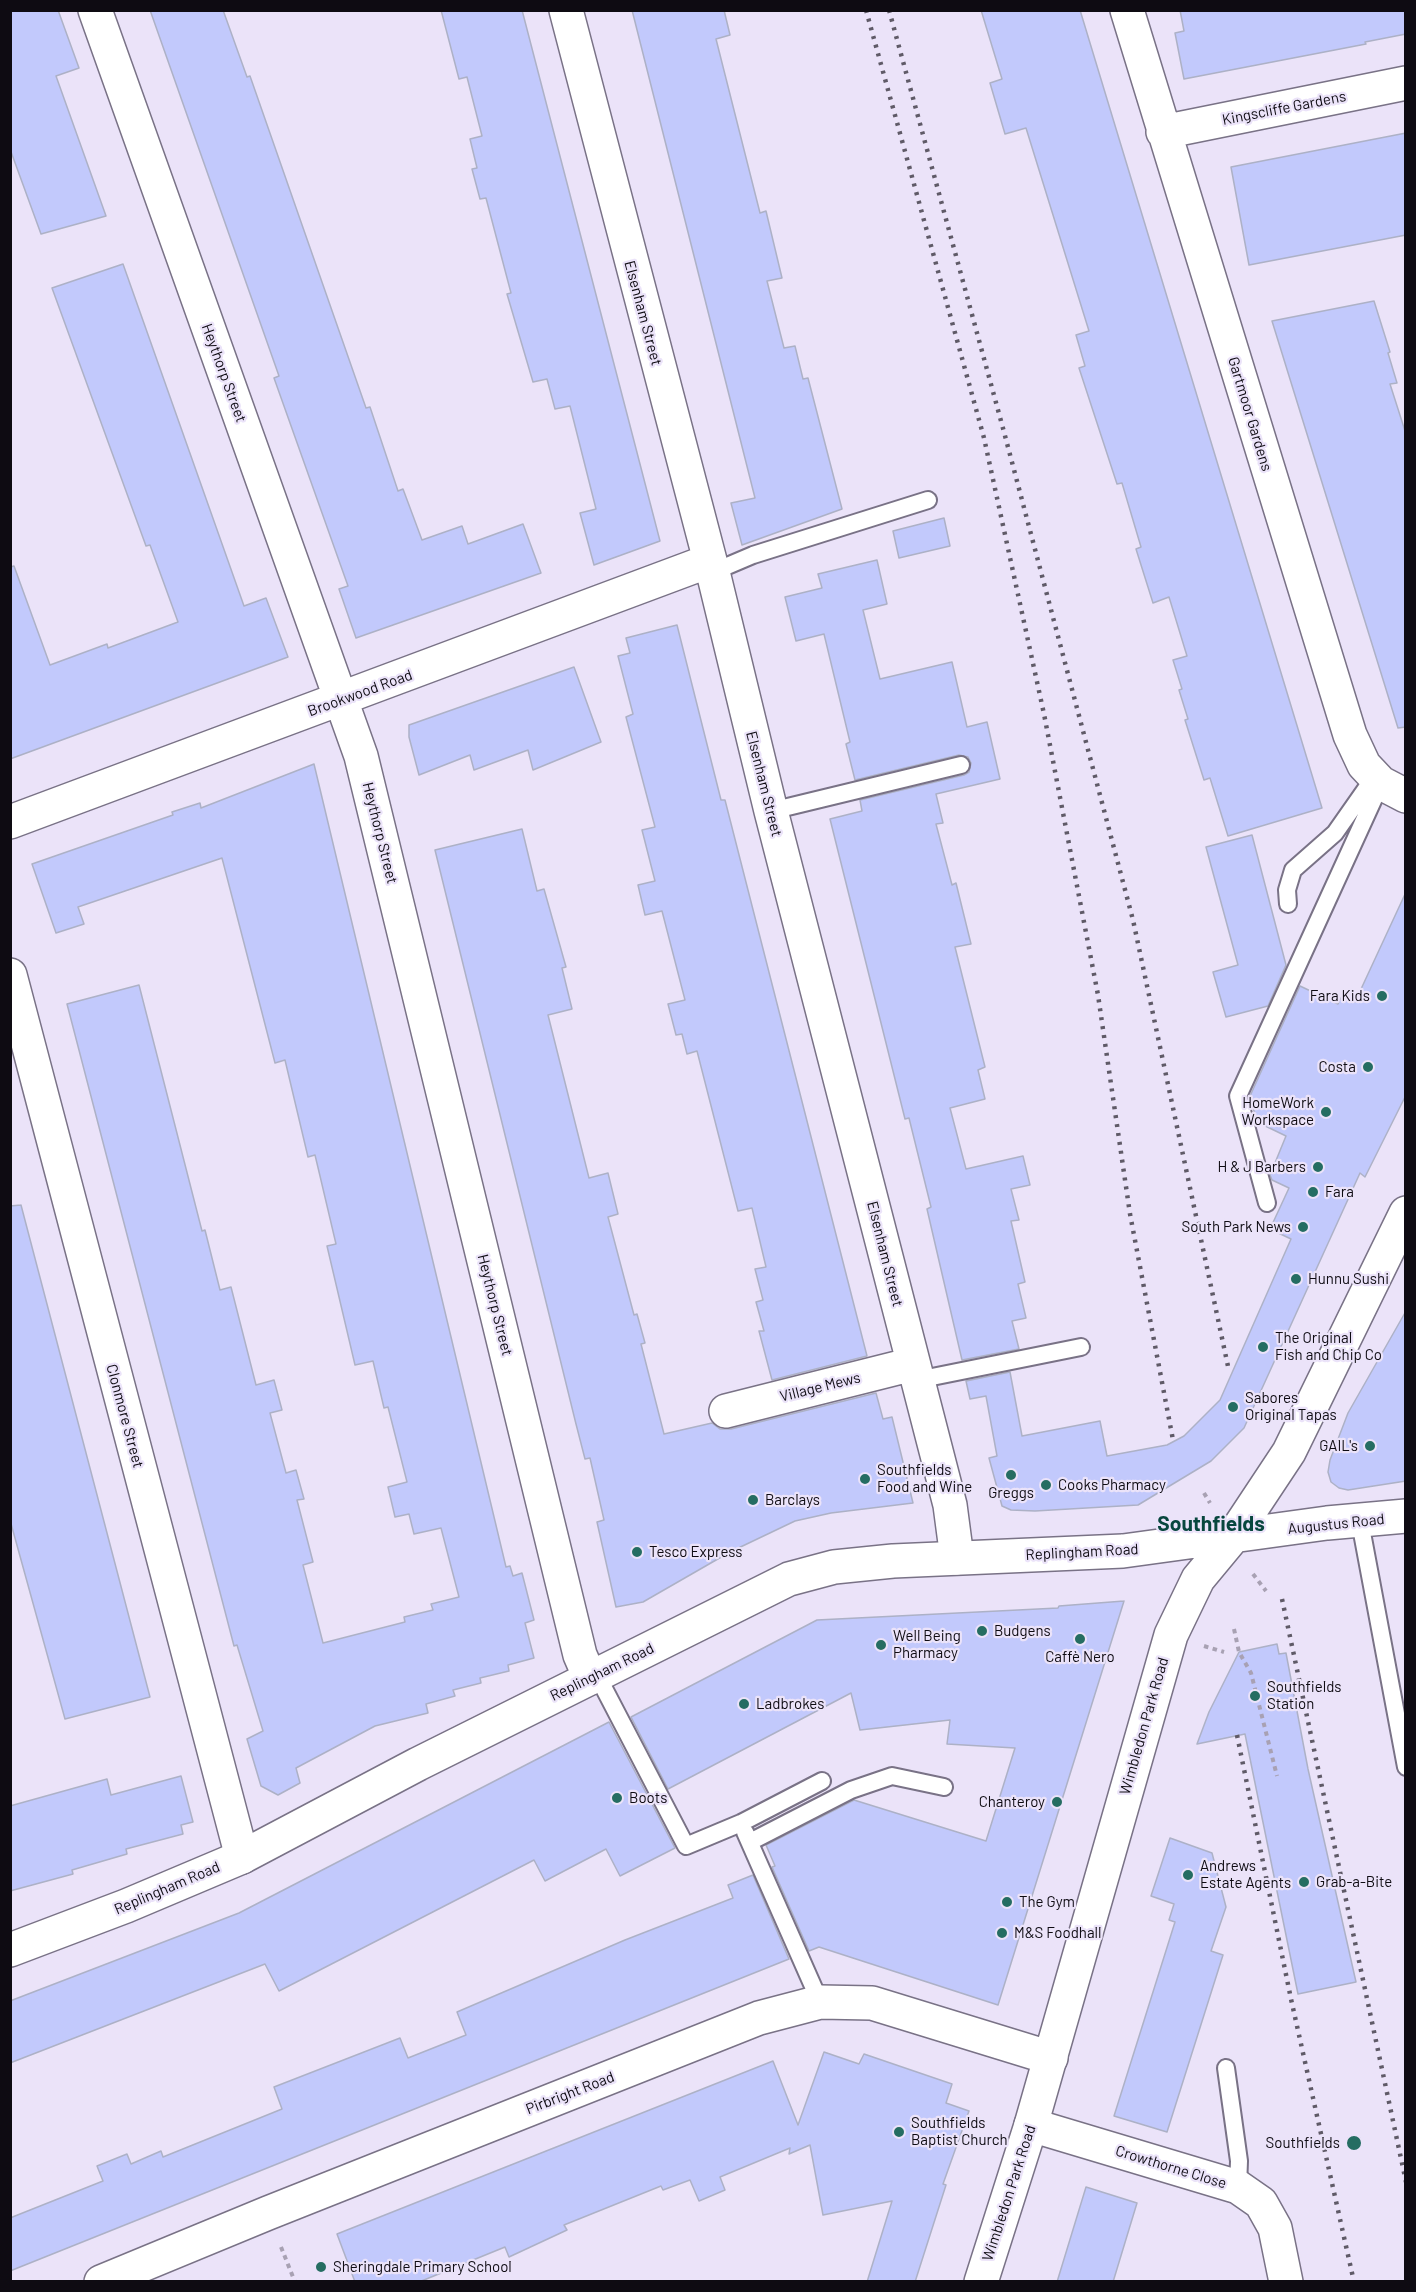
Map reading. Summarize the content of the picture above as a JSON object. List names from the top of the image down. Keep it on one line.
{"streets":{"street":["Kingscliffe Gardens","Elsenham Street","Heythorp Street","Gartmoor Gardens","Brookwood Road","Village Mews","Clonmore Street","Augustus Road","Replingham Road","Wimbledon Park Road","Pirbright Road","Crowthorne Close"]},"crossings":[["Kingscliffe Gardens","Gartmoor Gardens"],["Elsenham Street","Brookwood Road"],["Elsenham Street","Village Mews"],["Elsenham Street","Replingham Road"],["Heythorp Street","Brookwood Road"],["Heythorp Street","Replingham Road"],["Clonmore Street","Replingham Road"],["Augustus Road","Replingham Road"],["Augustus Road","Wimbledon Park Road"],["Replingham Road","Wimbledon Park Road"],["Wimbledon Park Road","Pirbright Road"],["Wimbledon Park Road","Crowthorne Close"]],"districts":["Southfields"],"places":["Fara Kids","Costa","HomeWork Workspace","H & J Barbers","Fara","South Park News","Hunnu Sushi","The Original Fish and Chip Co","Sabores Original Tapas","GAIL's","Greggs","Southfields Food and Wine","Cooks Pharmacy","Barclays","Tesco Express","Budgens","Caffè Nero","Well Being Pharmacy","Southfields Station","Ladbrokes","Boots","Chanteroy","Andrews Estate Agents","Grab-a-Bite","The Gym","M&S Foodhall","Southfields Baptist Church","Southfields","Sheringdale Primary School"]}
